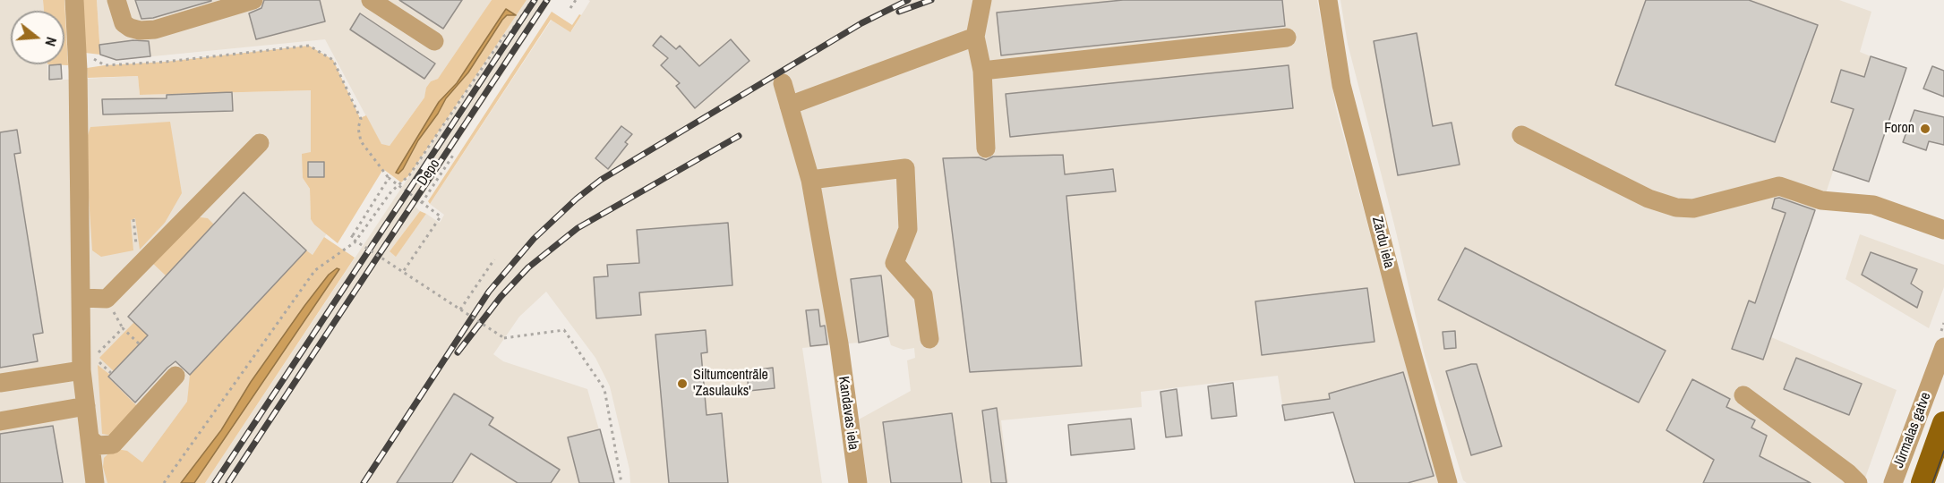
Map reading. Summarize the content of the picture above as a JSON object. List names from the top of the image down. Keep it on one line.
{"streets":{"main road":["Jūrmalas gatve"],"street":["Zārdu iela","Kandavas iela"],"path":["Depo"]},"places":["Foron","Siltumcentrāle 'Zasulauks'"],"north":"right"}
